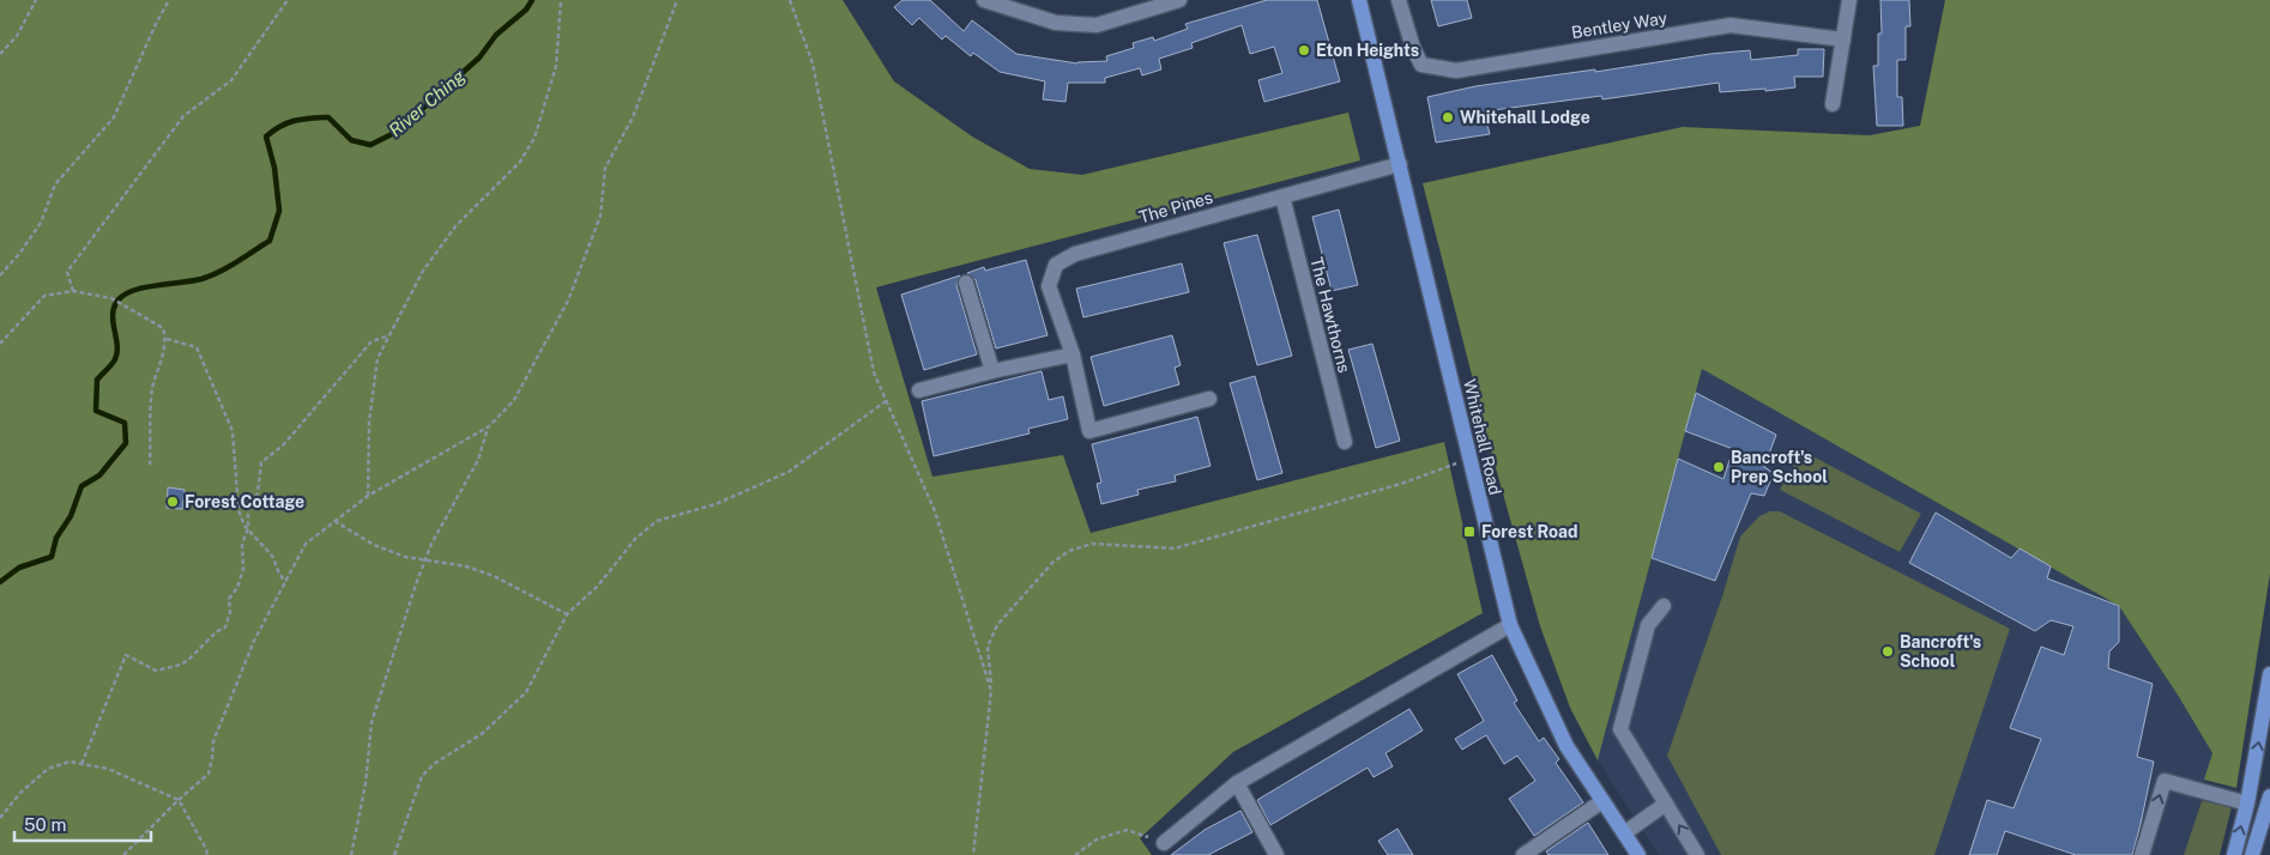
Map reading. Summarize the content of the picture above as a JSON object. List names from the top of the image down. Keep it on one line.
{"streets":{"main road":["Whitehall Road"],"street":["Bentley Way","The Pines","The Hawthorns"]},"crossings":[["The Pines","The Hawthorns"],["The Pines","Whitehall Road"]],"water":["River Ching"],"places":{"other":["Eton Heights","Whitehall Lodge","Bancroft's Prep School","Forest Cottage","Bancroft's School"],"transit":["Forest Road"]},"scale_bar":"50 m"}
